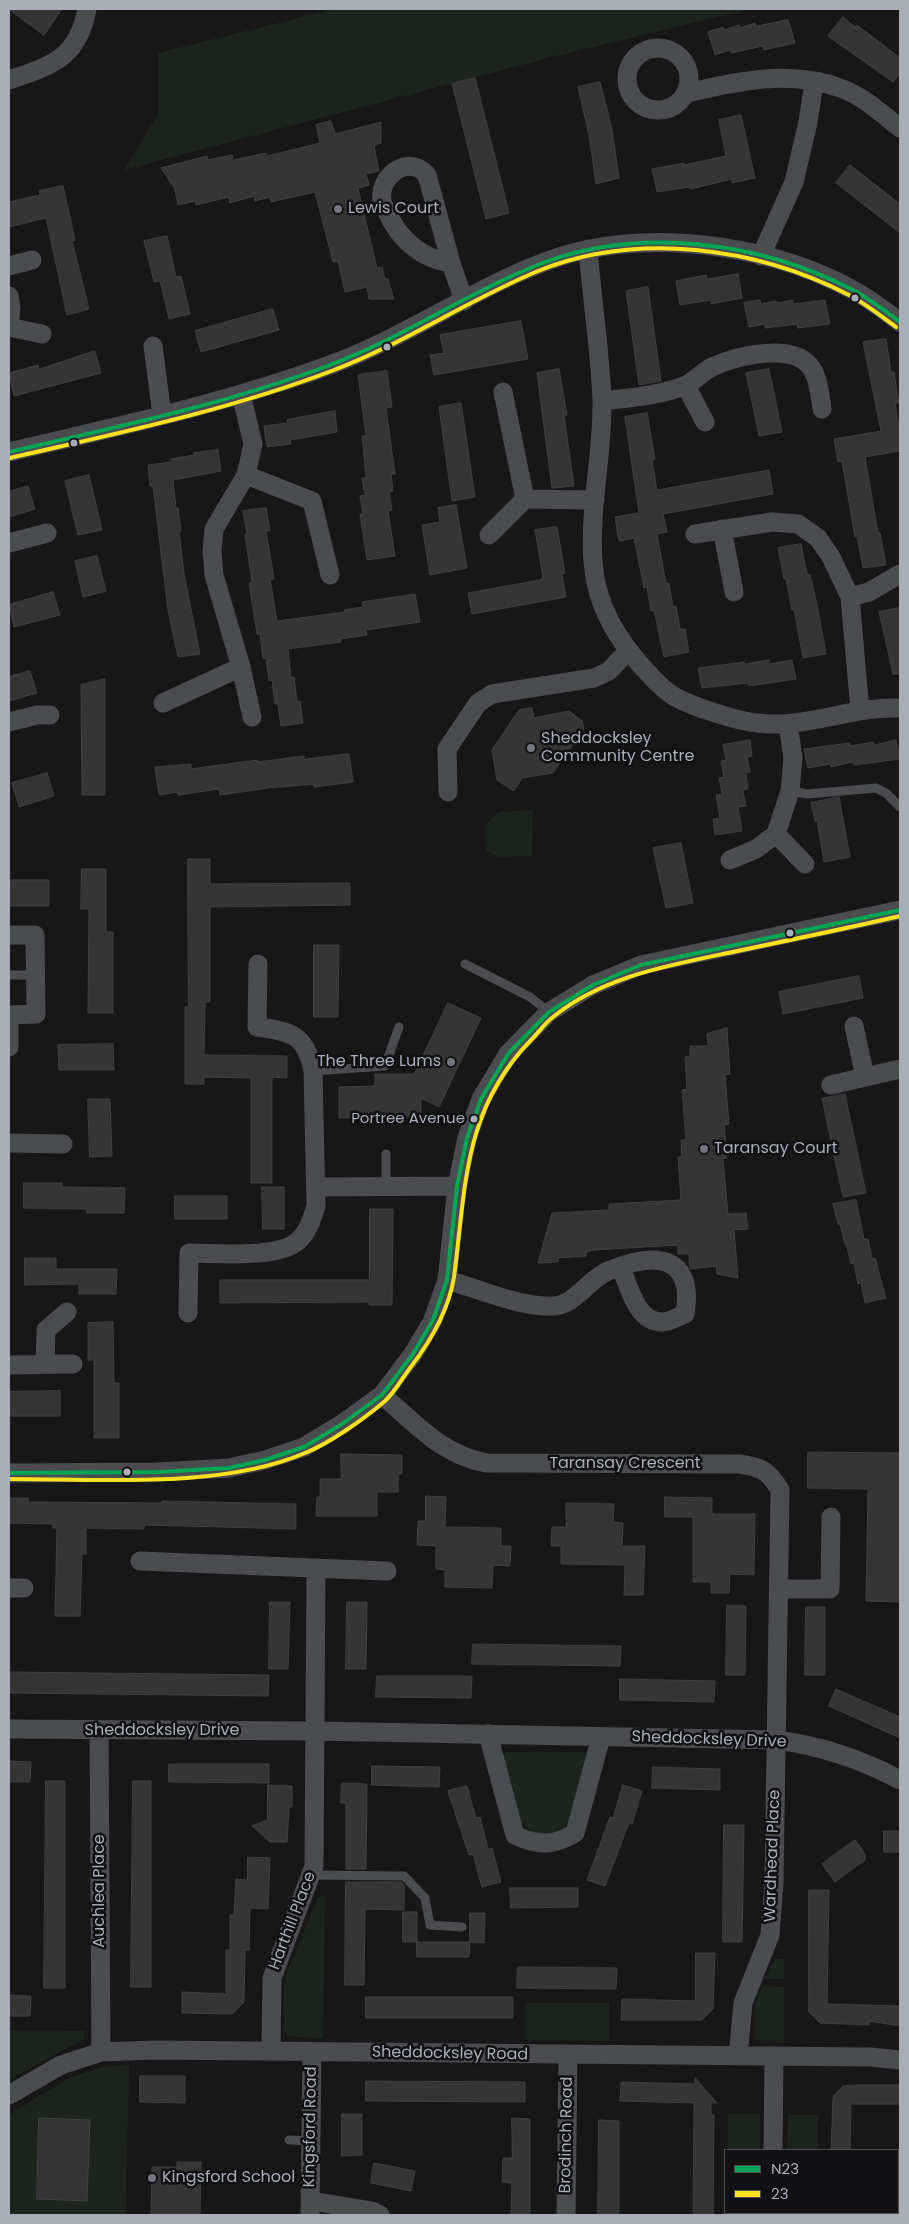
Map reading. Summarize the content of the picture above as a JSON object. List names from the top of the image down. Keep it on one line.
{"streets":{"street":["Taransay Crescent","Sheddocksley Drive","Wardhead Place","Auchlea Place","Harthill Place","Sheddocksley Road","Kingsford Road","Brodinch Road"]},"crossings":[["Taransay Crescent","Sheddocksley Drive"],["Taransay Crescent","Wardhead Place"],["Sheddocksley Drive","Wardhead Place"],["Sheddocksley Drive","Auchlea Place"],["Sheddocksley Drive","Harthill Place"],["Wardhead Place","Sheddocksley Road"],["Auchlea Place","Sheddocksley Road"],["Harthill Place","Sheddocksley Road"],["Sheddocksley Road","Kingsford Road"],["Sheddocksley Road","Brodinch Road"]],"places":["Lewis Court","Sheddocksley Community Centre","The Three Lums","Portree Avenue","Taransay Court","Kingsford School"],"lines":["transit line N23","transit line 23"],"legend":["N23","23"]}
